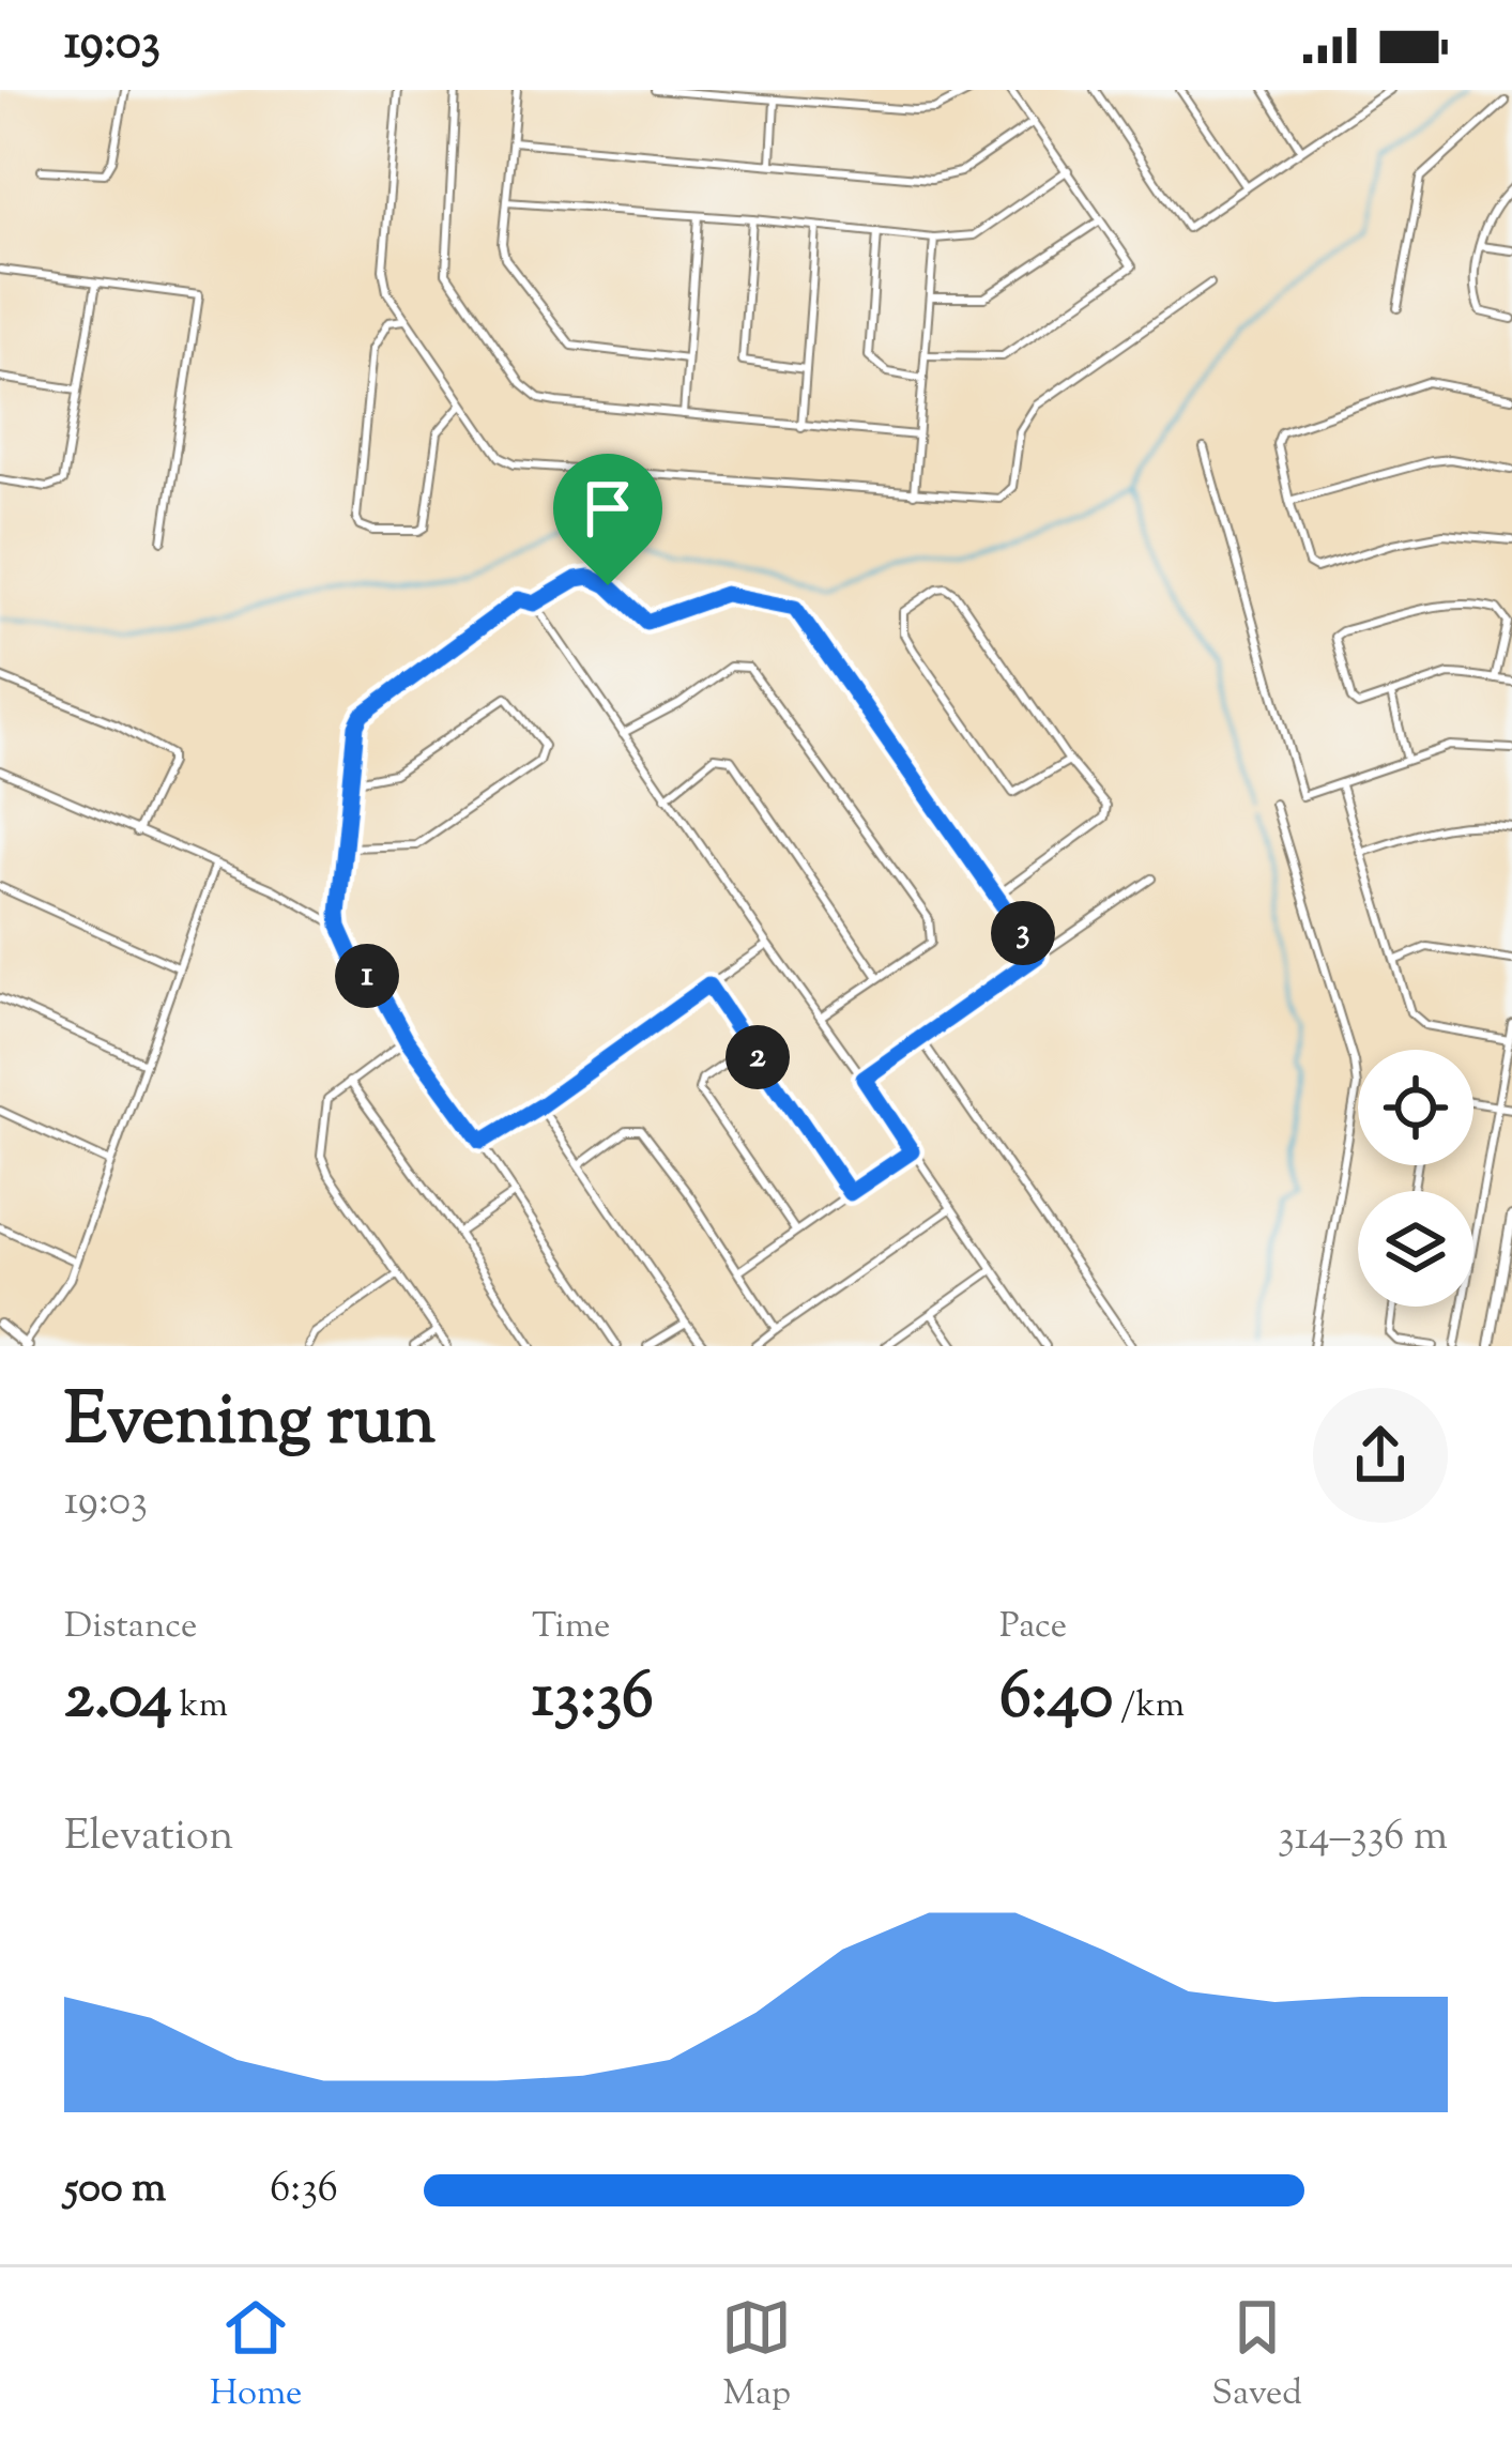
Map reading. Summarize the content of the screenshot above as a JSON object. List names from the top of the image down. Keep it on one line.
{"page":{"status":"19:03","pins":["3","1","2"],"heading":["Evening run","19:03"],"stats":[["Distance","2.04 km"],["Time","13:36"],["Pace","6:40 /km"]],"chart":["Elevation","314–336 m"],"list":[{"name":"500 m","note":"6:36"}],"tabs":["Home","Map","Saved"]}}
